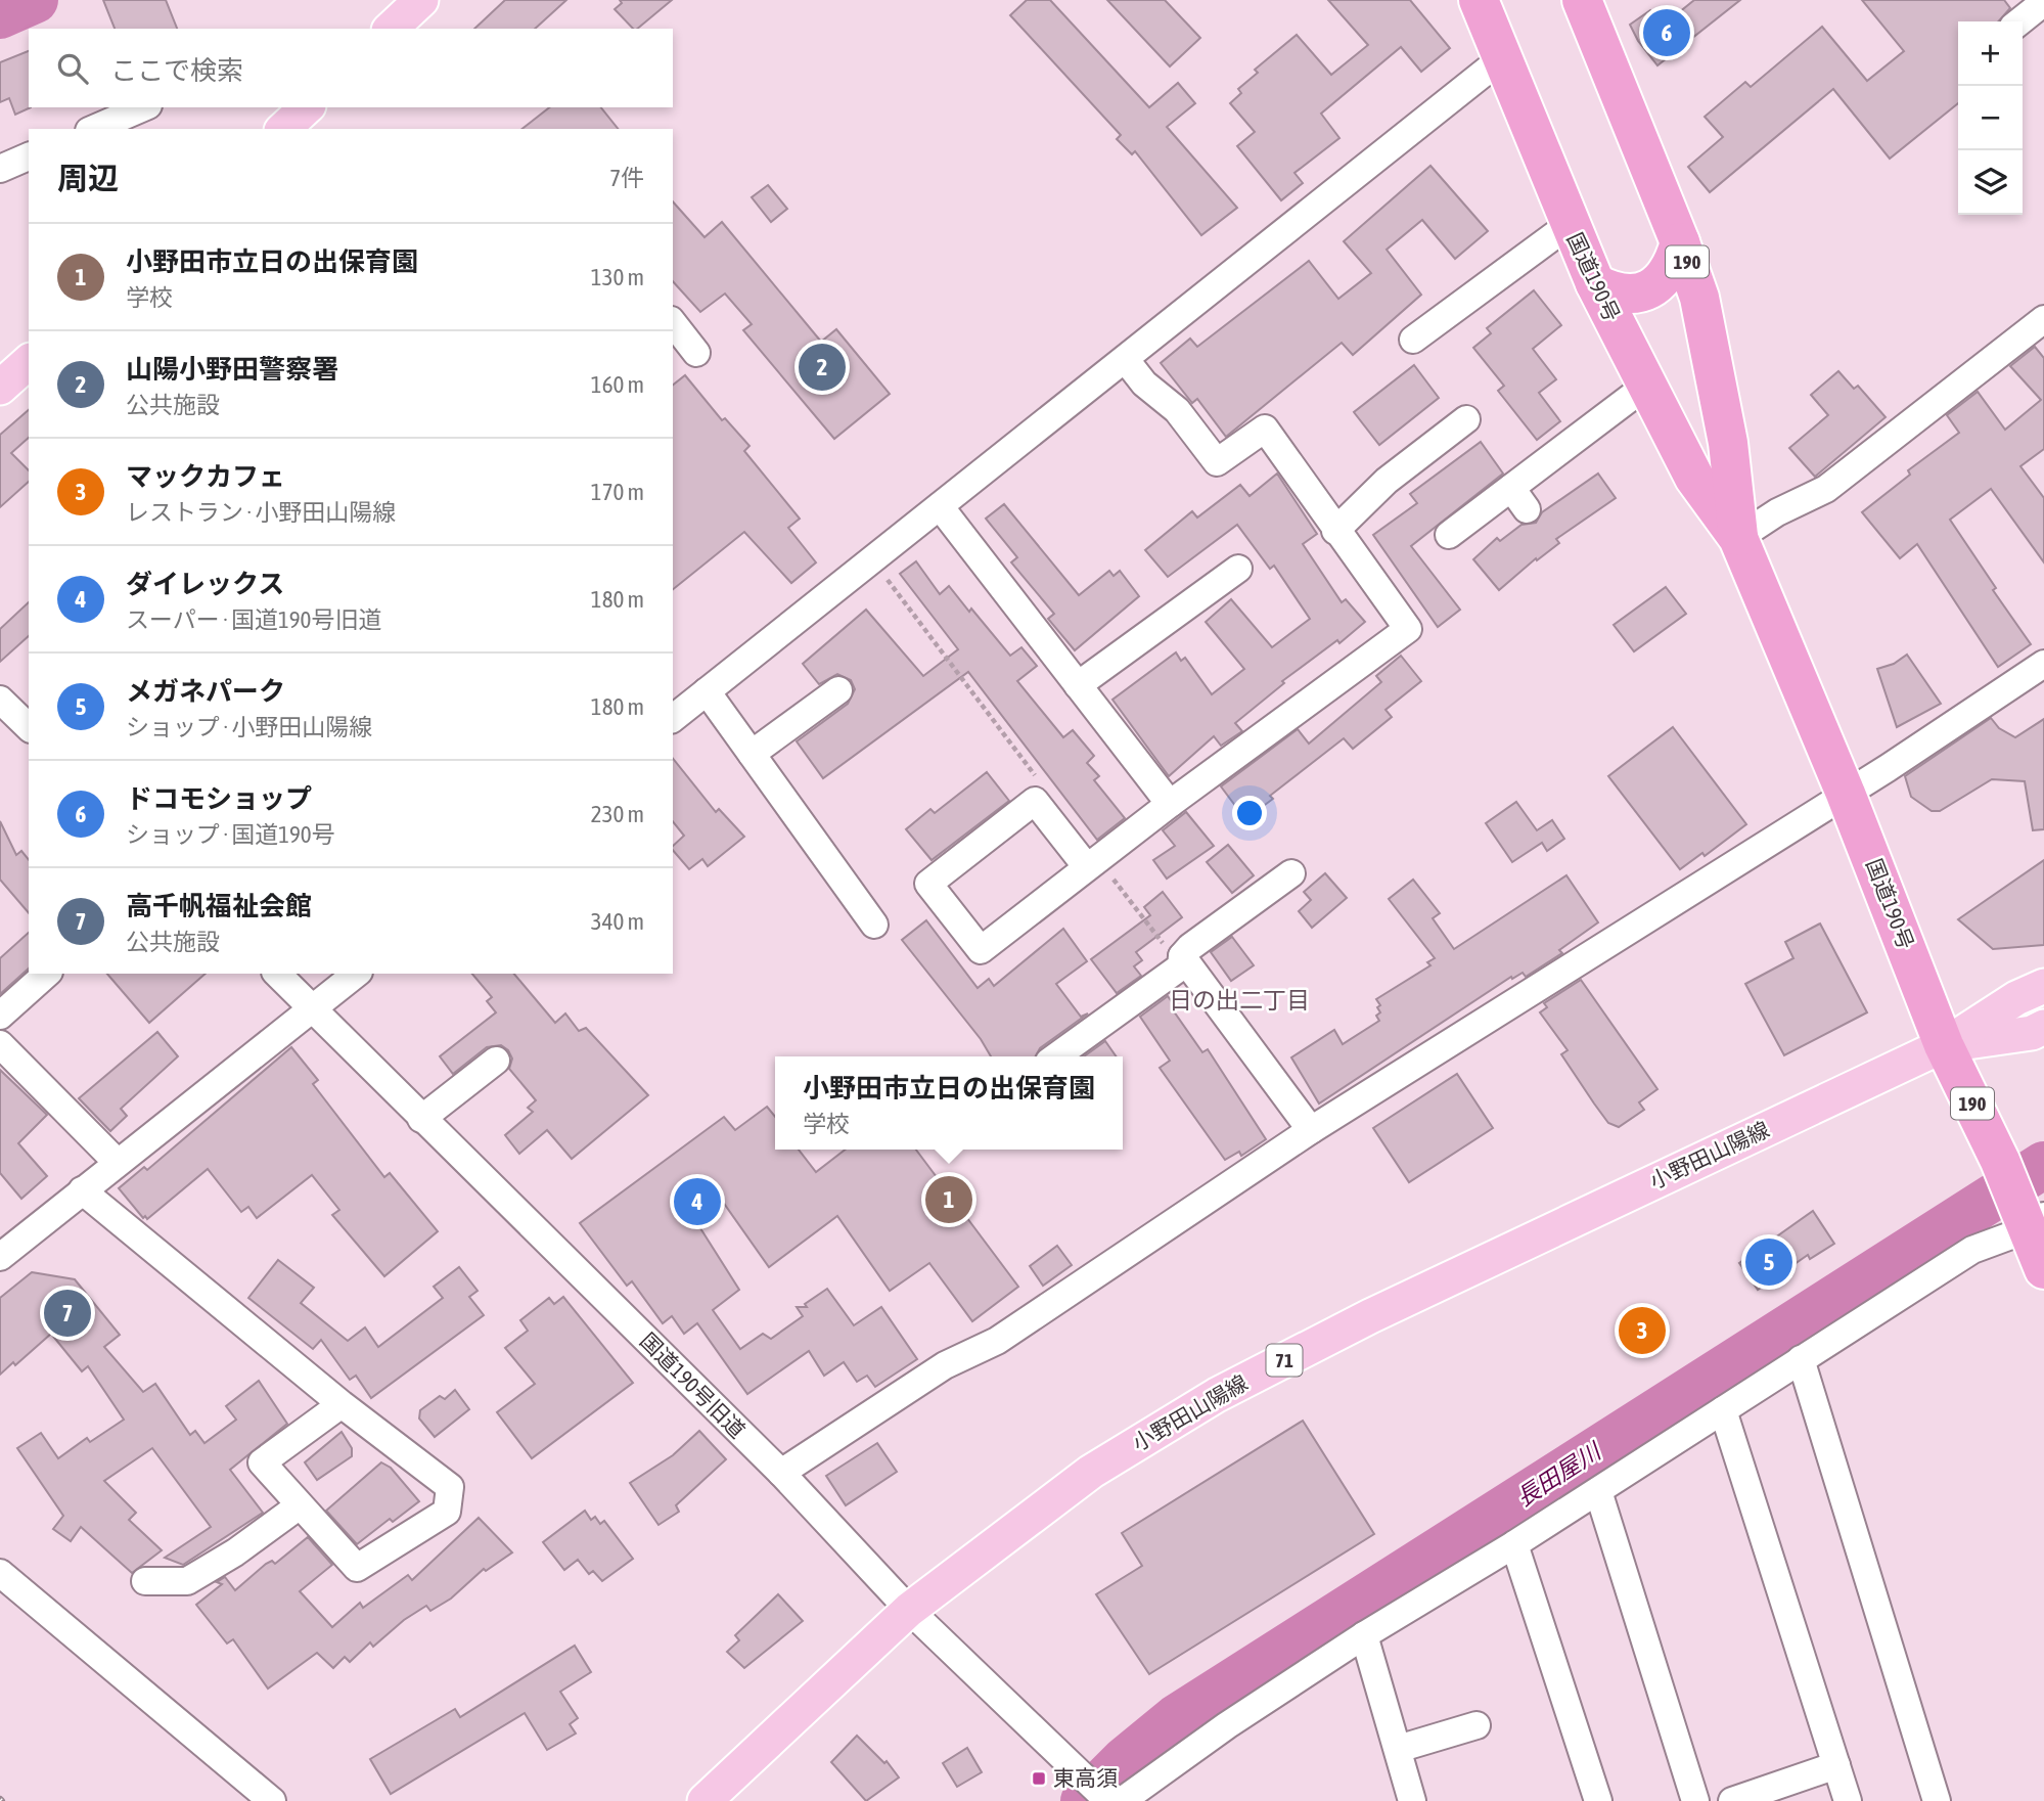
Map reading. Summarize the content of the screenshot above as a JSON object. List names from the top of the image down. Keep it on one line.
{"streets":{"highway":["190","国道190号"],"main road":["小野田山陽線","71"],"street":["国道190号旧道"]},"crossings":[["国道190号","小野田山陽線"],["小野田山陽線","国道190号旧道"]],"districts":["日の出二丁目"],"water":["長田屋川"],"places":{"transit":["東高須"]},"page":{"pins":["6","2","1","4","5","7","3"],"map_buttons":["+","−"],"search":"ここで検索","heading":["周辺","7件"],"list":[{"mark":"1","name":"小野田市立日の出保育園","note":"学校","value":"130 m"},{"mark":"2","name":"山陽小野田警察署","note":"公共施設","value":"160 m"},{"mark":"3","name":"マックカフェ","note":"レストラン · 小野田山陽線","value":"170 m"},{"mark":"4","name":"ダイレックス","note":"スーパー · 国道190号旧道","value":"180 m"},{"mark":"5","name":"メガネパーク","note":"ショップ · 小野田山陽線","value":"180 m"},{"mark":"6","name":"ドコモショップ","note":"ショップ · 国道190号","value":"230 m"},{"mark":"7","name":"高千帆福祉会館","note":"公共施設","value":"340 m"}],"popup":["小野田市立日の出保育園","学校"]}}
